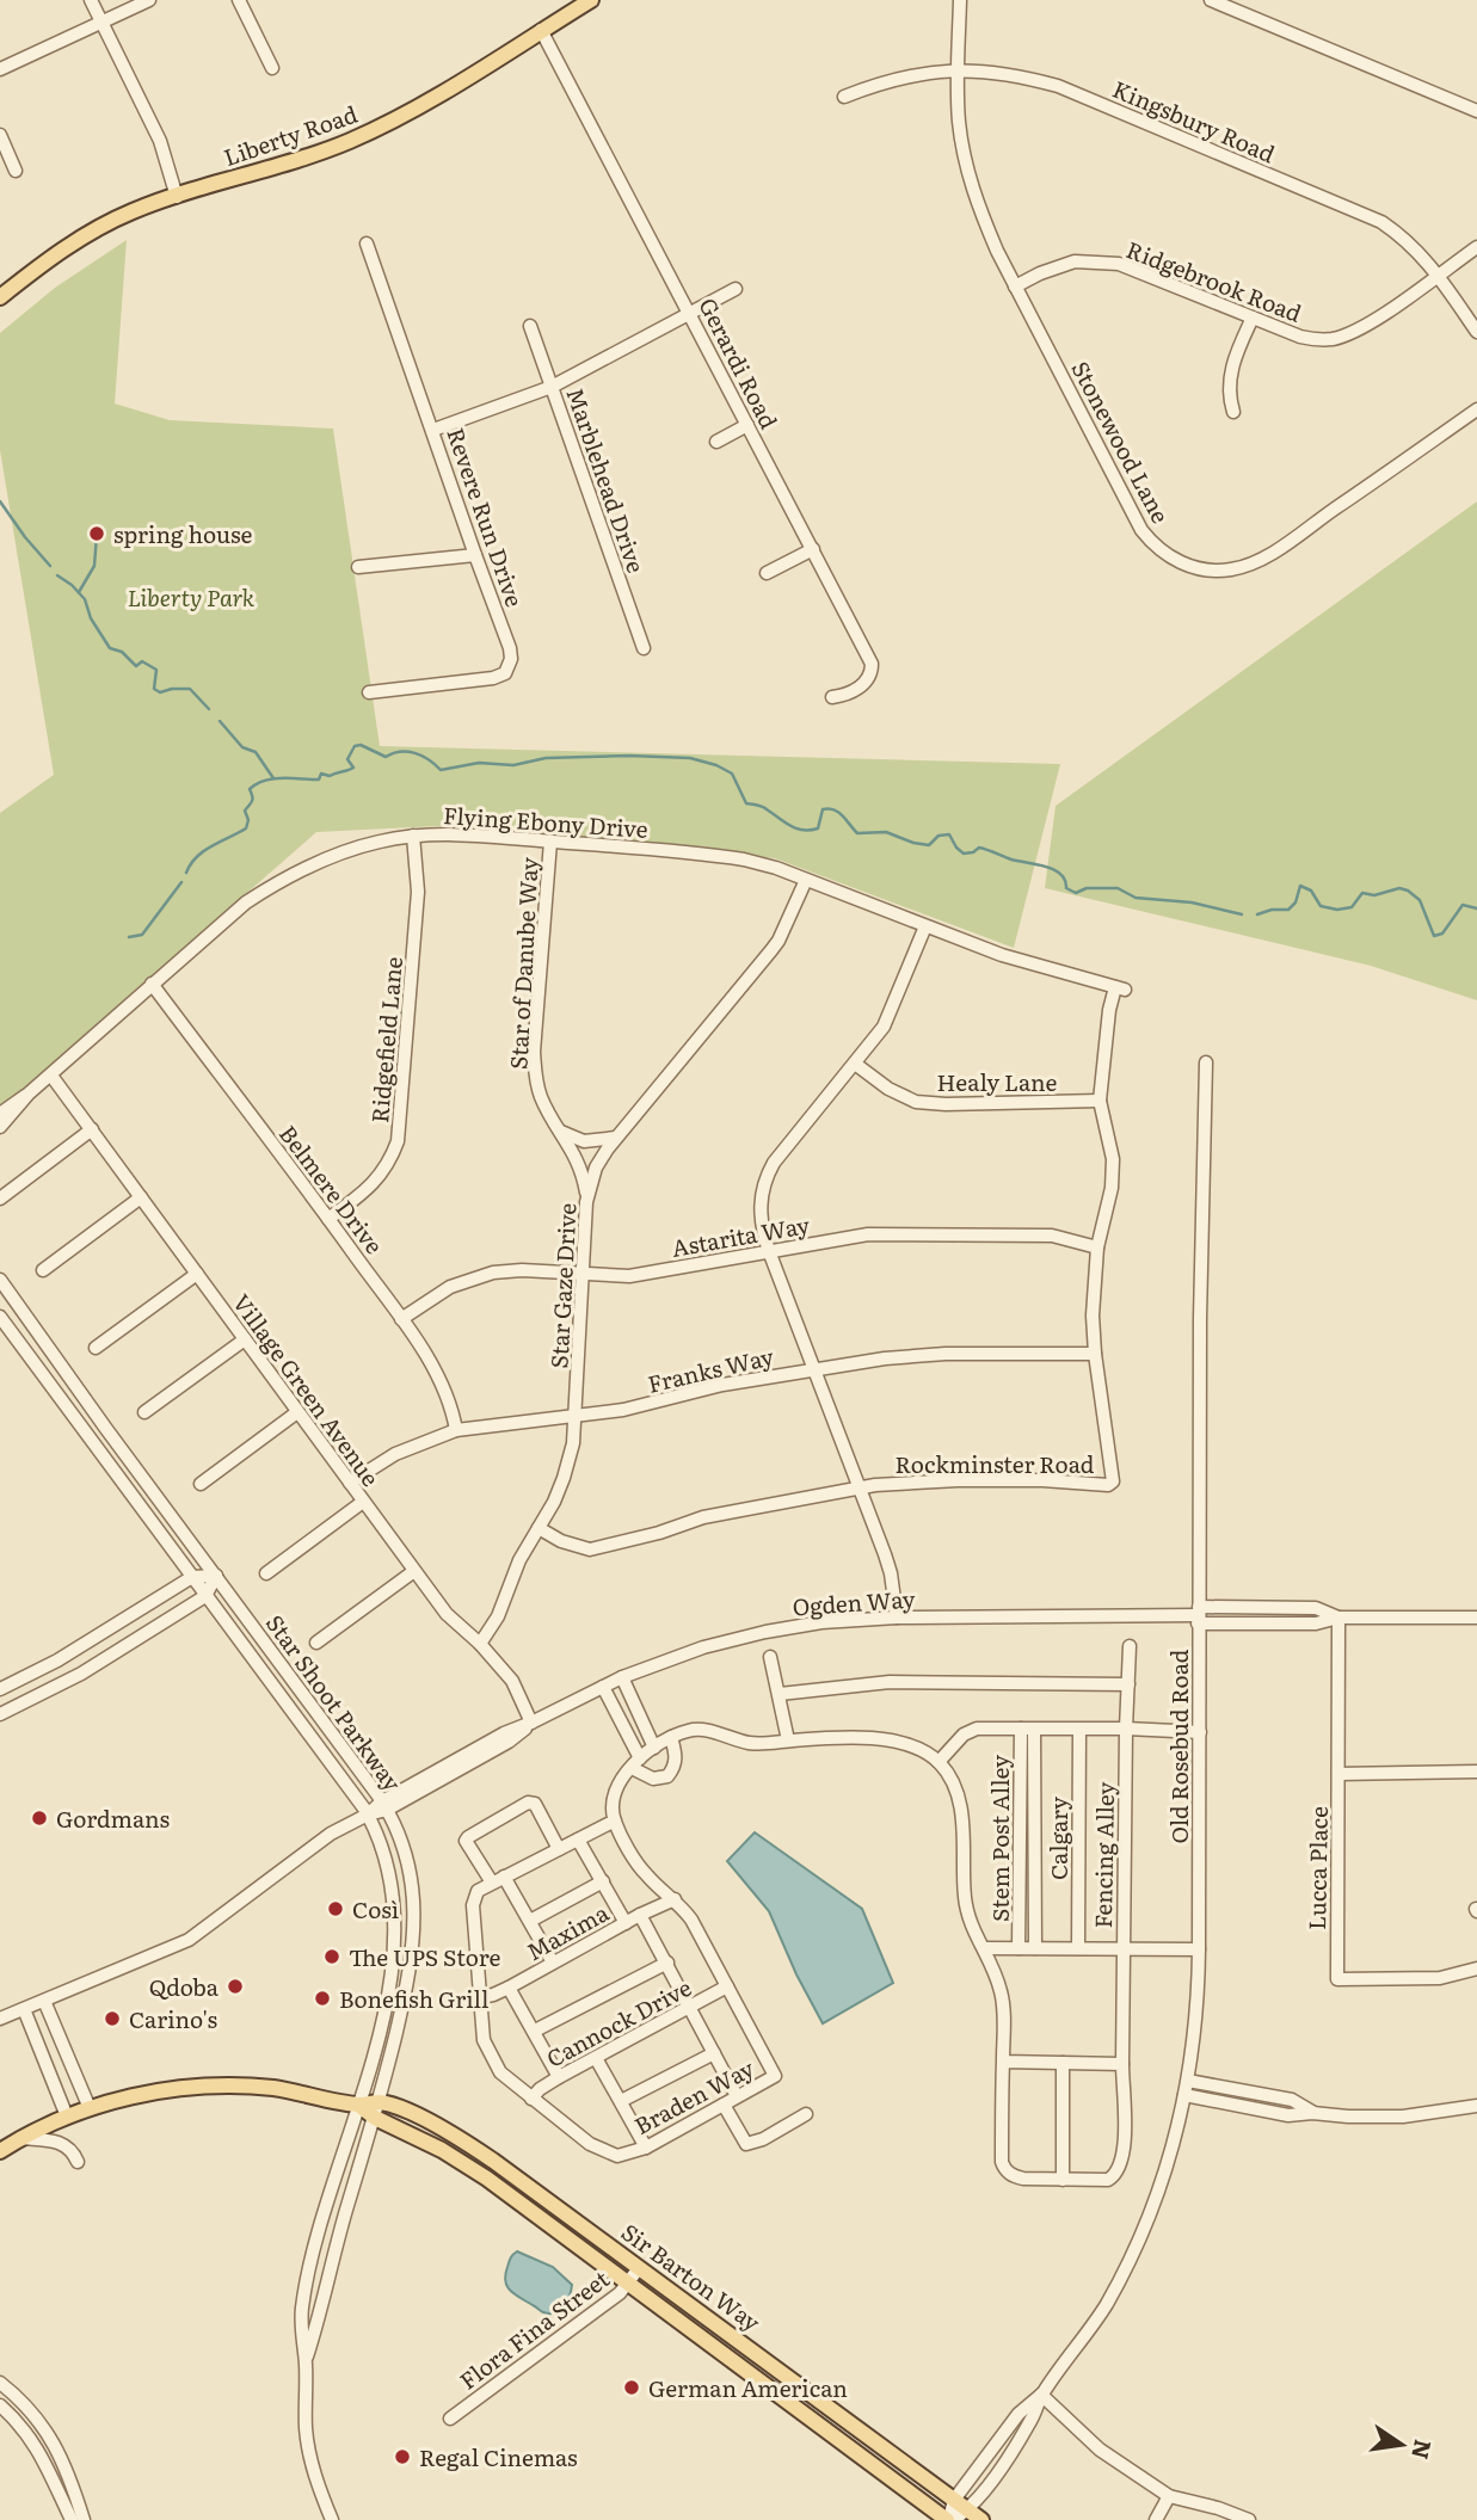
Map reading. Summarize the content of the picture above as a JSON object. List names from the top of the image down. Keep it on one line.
{"streets":{"main road":["Liberty Road","Sir Barton Way"],"street":["Kingsbury Road","Ridgebrook Road","Gerardi Road","Stonewood Lane","Marblehead Drive","Revere Run Drive","Flying Ebony Drive","Star of Danube Way","Ridgefield Lane","Healy Lane","Belmere Drive","Astarita Way","Star Gaze Drive","Franks Way","Village Green Avenue","Rockminster Road","Ogden Way","Star Shoot Parkway","Old Rosebud Road","Stem Post Alley","Calgary","Fencing Alley","Lucca Place","Maxima","Cannock Drive","Braden Way","Flora Fina Street"]},"crossings":[["Kingsbury Road","Ridgebrook Road"],["Kingsbury Road","Stonewood Lane"],["Liberty Road","Gerardi Road"],["Ridgebrook Road","Stonewood Lane"],["Flying Ebony Drive","Star of Danube Way"],["Flying Ebony Drive","Ridgefield Lane"],["Flying Ebony Drive","Belmere Drive"],["Flying Ebony Drive","Star Gaze Drive"],["Flying Ebony Drive","Village Green Avenue"],["Flying Ebony Drive","Rockminster Road"],["Star of Danube Way","Star Gaze Drive"],["Ridgefield Lane","Belmere Drive"],["Healy Lane","Rockminster Road"],["Belmere Drive","Astarita Way"],["Belmere Drive","Franks Way"],["Astarita Way","Star Gaze Drive"],["Astarita Way","Rockminster Road"],["Star Gaze Drive","Franks Way"],["Star Gaze Drive","Village Green Avenue"],["Star Gaze Drive","Rockminster Road"],["Franks Way","Village Green Avenue"],["Franks Way","Rockminster Road"],["Village Green Avenue","Ogden Way"],["Ogden Way","Star Shoot Parkway"],["Ogden Way","Old Rosebud Road"],["Ogden Way","Lucca Place"],["Star Shoot Parkway","Sir Barton Way"],["Old Rosebud Road","Sir Barton Way"],["Maxima","Braden Way"],["Cannock Drive","Braden Way"],["Sir Barton Way","Flora Fina Street"]],"parks":["Liberty Park"],"places":["spring house","Gordmans","Così","The UPS Store","Qdoba","Bonefish Grill","Carino's","German American","Regal Cinemas"],"north":"right"}
